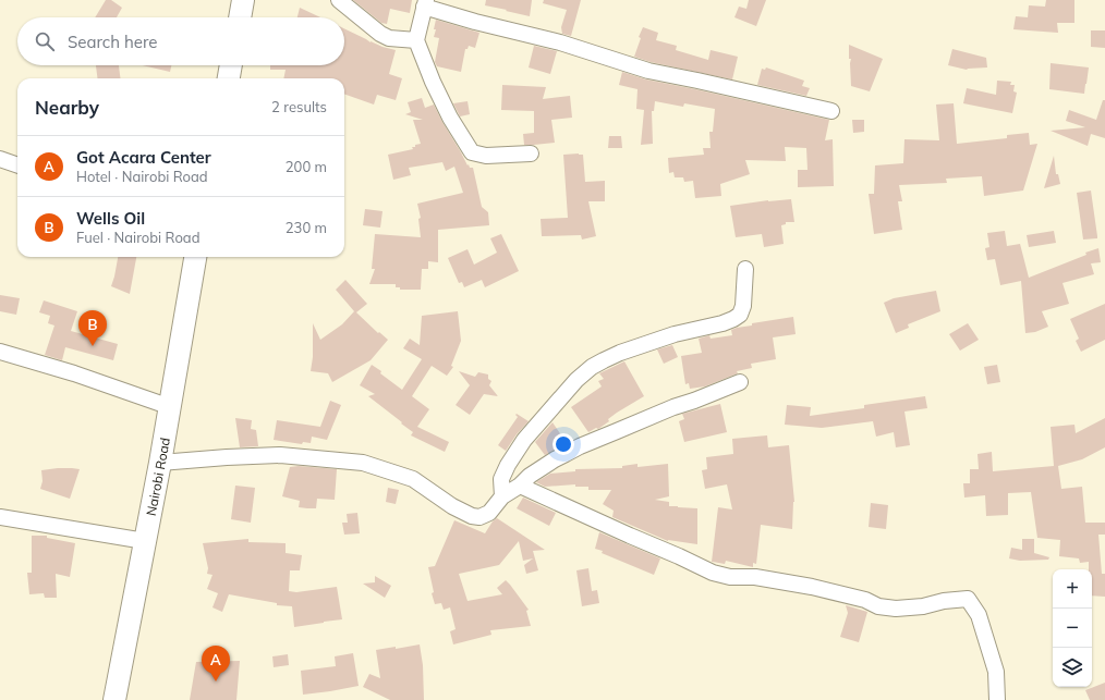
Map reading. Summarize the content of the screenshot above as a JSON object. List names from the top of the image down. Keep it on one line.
{"streets":{"highway":["Nairobi Road"]},"page":{"search":"Search here","heading":["Nearby","2 results"],"list":[{"mark":"A","name":"Got Acara Center","note":"Hotel · Nairobi Road","value":"200 m"},{"mark":"B","name":"Wells Oil","note":"Fuel · Nairobi Road","value":"230 m"}],"pins":["B","A"],"map_buttons":["+","−"]}}
